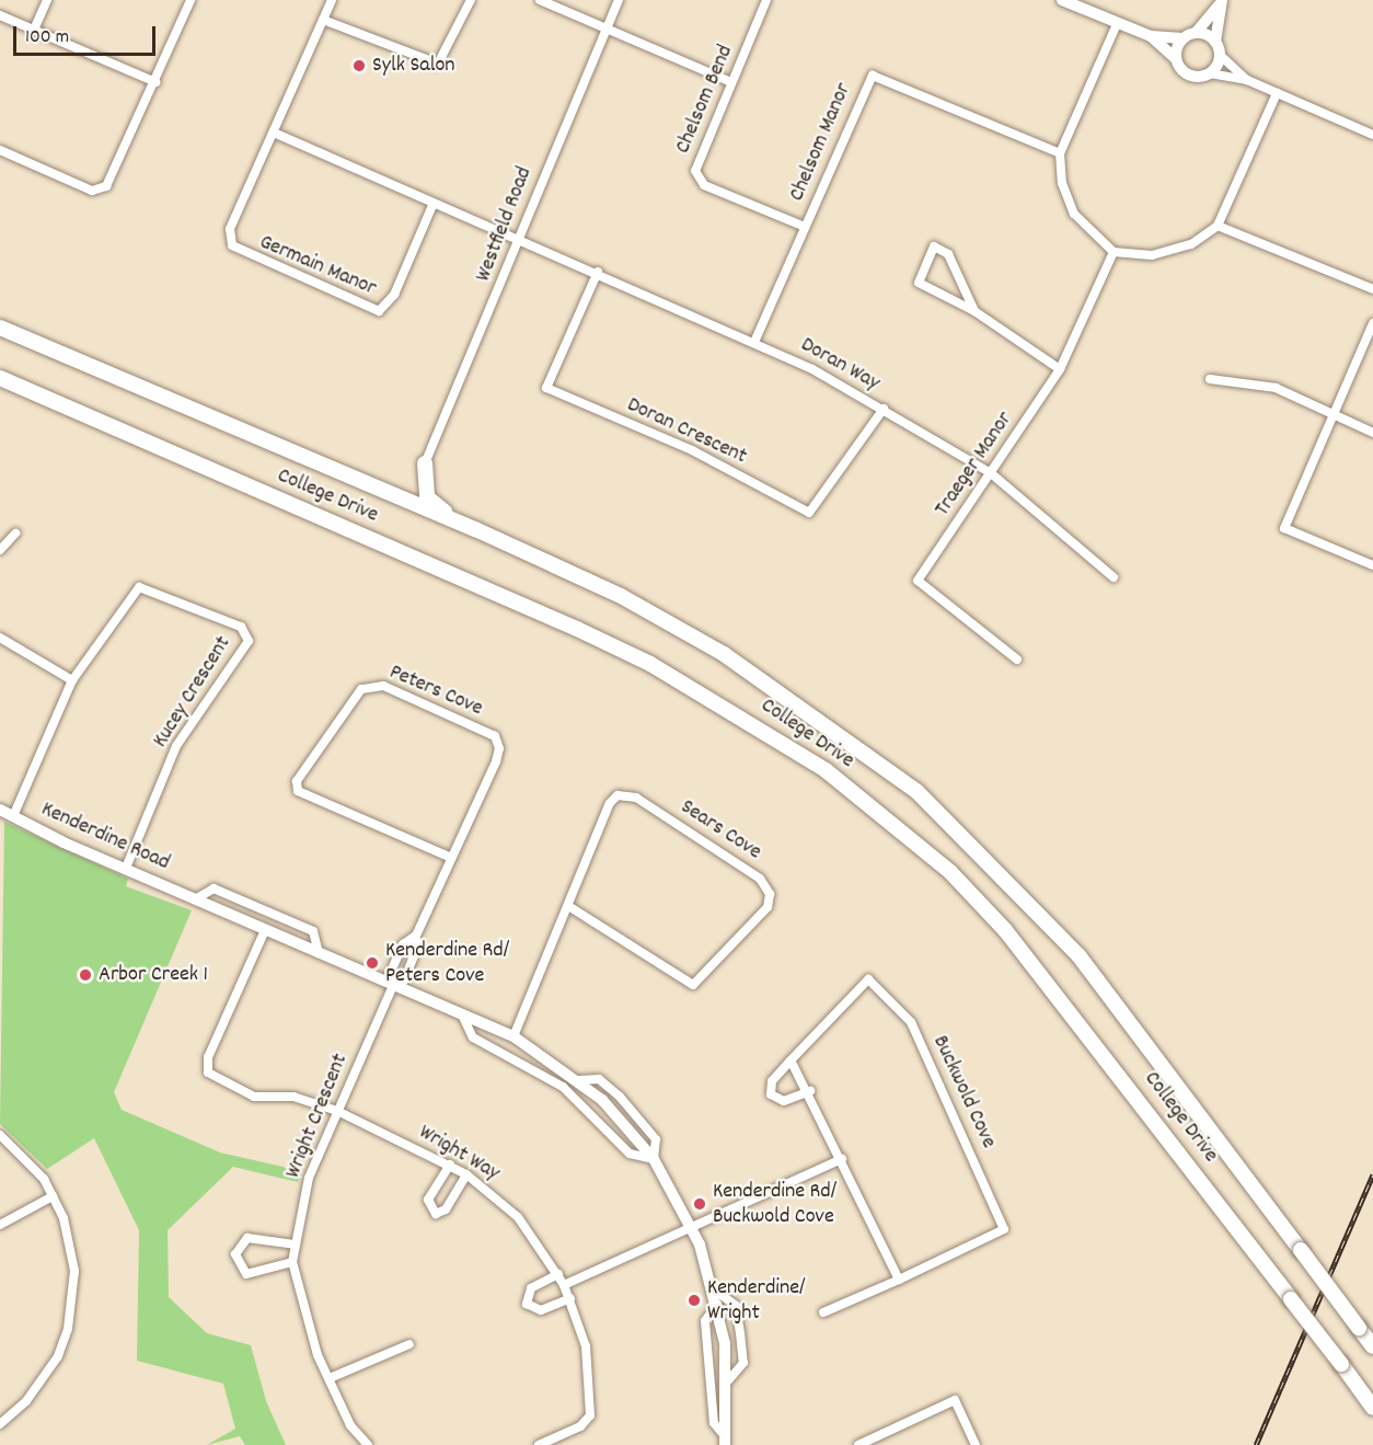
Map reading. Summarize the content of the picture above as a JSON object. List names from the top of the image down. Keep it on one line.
{"streets":{"highway":["College Drive"],"street":["Chelsom Bend","Chelsom Manor","Westfield Road","Germain Manor","Doran Way","Doran Crescent","Traeger Manor","Peters Cove","Kucey Crescent","Sears Cove","Kenderdine Road","Buckwold Cove","Wright Crescent","Wright Way"]},"crossings":[["Chelsom Bend","Chelsom Manor"],["Chelsom Manor","Doran Way"],["Westfield Road","Doran Way"],["Germain Manor","Doran Way"],["Doran Way","Doran Crescent"],["Doran Way","Traeger Manor"],["Peters Cove","Kenderdine Road"],["Peters Cove","Wright Crescent"],["Kucey Crescent","Kenderdine Road"],["Sears Cove","Kenderdine Road"],["Kenderdine Road","Wright Crescent"],["Kenderdine Road","Wright Way"],["Wright Crescent","Wright Way"]],"places":["Sylk Salon","Kenderdine Rd/ Peters Cove","Arbor Creek 1","Kenderdine Rd/ Buckwold Cove","Kenderdine/ Wright"],"scale_bar":"100 m"}
